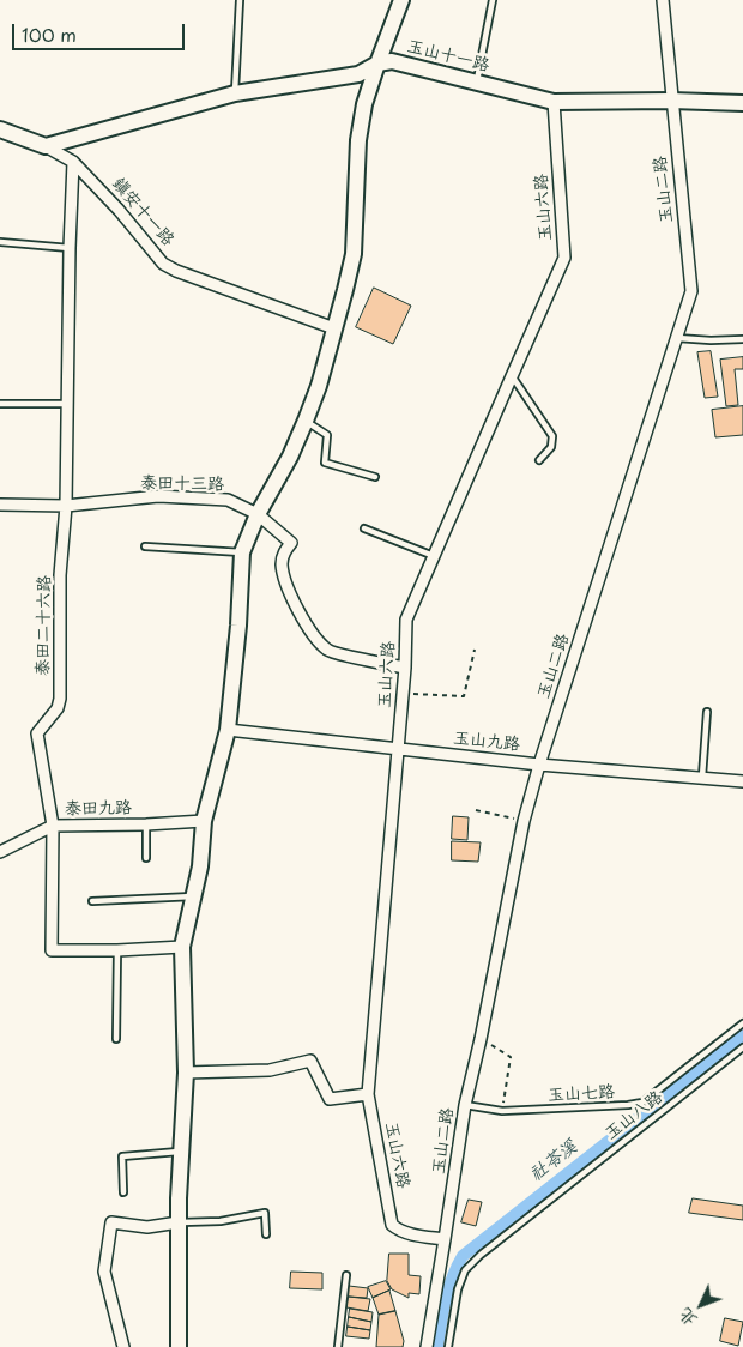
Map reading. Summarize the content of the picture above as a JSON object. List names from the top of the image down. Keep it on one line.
{"streets":{"street":["玉山十一路","玉山二路","玉山六路","鎮安十一路","泰田十三路","泰田二十六路","玉山九路","泰田九路"],"lane":["玉山七路","玉山八路"]},"crossings":[["玉山十一路","玉山二路"],["玉山十一路","玉山六路"],["玉山十一路","鎮安十一路"],["玉山二路","玉山六路"],["玉山二路","玉山九路"],["玉山二路","玉山七路"],["玉山六路","泰田十三路"],["玉山六路","玉山九路"],["鎮安十一路","泰田二十六路"],["泰田十三路","泰田二十六路"],["泰田二十六路","泰田九路"]],"water":["社苓溪"],"scale_bar":"100 m","north":"bottom left"}
